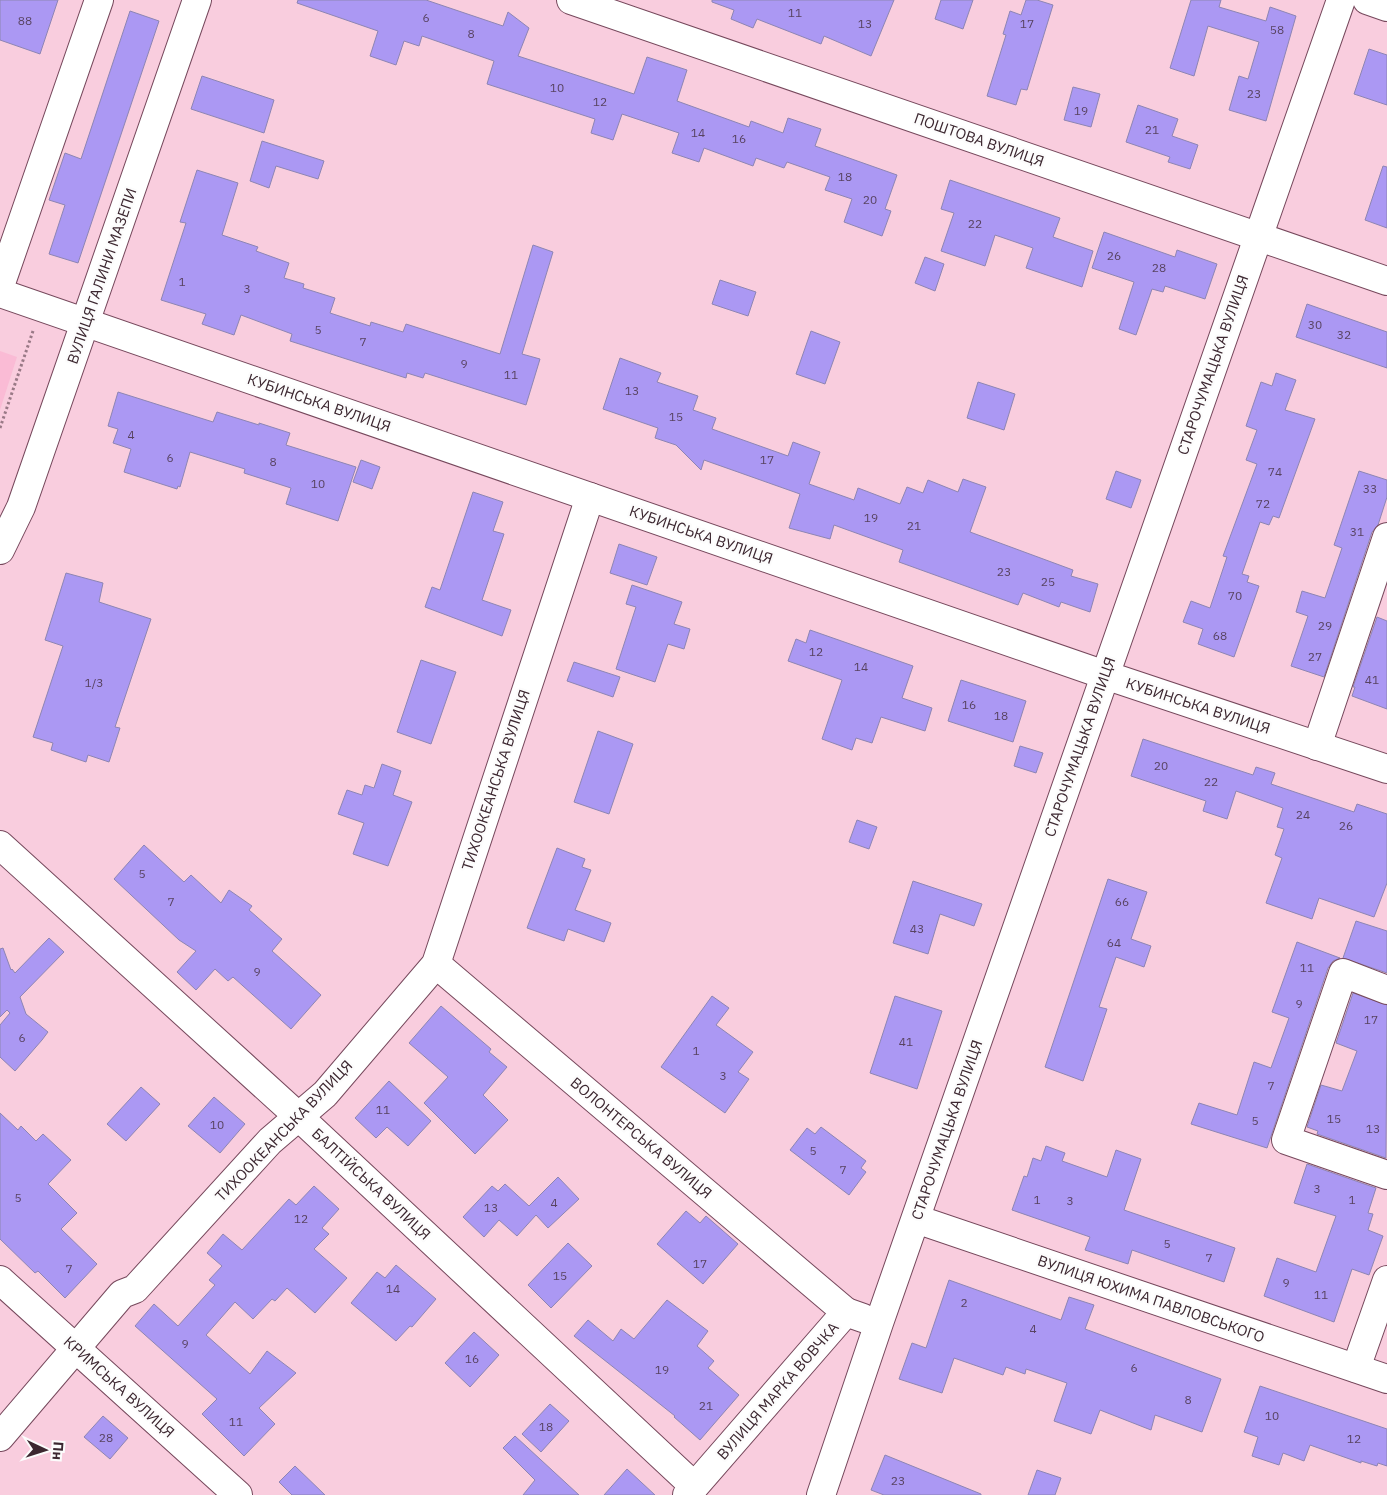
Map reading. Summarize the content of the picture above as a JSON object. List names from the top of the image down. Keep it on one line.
{"streets":{"street":["ПОШТОВА ВУЛИЦЯ","ВУЛИЦЯ ГАЛИНИ МАЗЕПИ","СТАРОЧУМАЦЬКА ВУЛИЦЯ","КУБИНСЬКА ВУЛИЦЯ","ТИХООКЕАНСЬКА ВУЛИЦЯ","ВОЛОНТЕРСЬКА ВУЛИЦЯ","БАЛТІЙСЬКА ВУЛИЦЯ","ВУЛИЦЯ ЮХИМА ПАВЛОВСЬКОГО","КРИМСЬКА ВУЛИЦЯ","ВУЛИЦЯ МАРКА ВОВЧКА"]},"crossings":[["ПОШТОВА ВУЛИЦЯ","СТАРОЧУМАЦЬКА ВУЛИЦЯ"],["ВУЛИЦЯ ГАЛИНИ МАЗЕПИ","КУБИНСЬКА ВУЛИЦЯ"],["СТАРОЧУМАЦЬКА ВУЛИЦЯ","КУБИНСЬКА ВУЛИЦЯ"],["СТАРОЧУМАЦЬКА ВУЛИЦЯ","ВУЛИЦЯ ЮХИМА ПАВЛОВСЬКОГО"],["СТАРОЧУМАЦЬКА ВУЛИЦЯ","ВУЛИЦЯ МАРКА ВОВЧКА"],["КУБИНСЬКА ВУЛИЦЯ","ТИХООКЕАНСЬКА ВУЛИЦЯ"],["ТИХООКЕАНСЬКА ВУЛИЦЯ","ВОЛОНТЕРСЬКА ВУЛИЦЯ"],["ТИХООКЕАНСЬКА ВУЛИЦЯ","БАЛТІЙСЬКА ВУЛИЦЯ"],["ТИХООКЕАНСЬКА ВУЛИЦЯ","КРИМСЬКА ВУЛИЦЯ"],["ВОЛОНТЕРСЬКА ВУЛИЦЯ","ВУЛИЦЯ МАРКА ВОВЧКА"],["БАЛТІЙСЬКА ВУЛИЦЯ","ВУЛИЦЯ МАРКА ВОВЧКА"]],"house_numbers":["11","6","88","13","17","58","8","10","23","12","19","21","14","16","18","20","22","26","28","1","3","30","5","32","7","9","11","13","15","4","6","17","8","74","10","33","72","19","21","31","23","25","70","29","68","12","27","14","41","1/3","16","18","20","22","24","26","5","7","66","43","64","11","9","9","17","6","41","1","3","7","11","15","5","10","13","5","7","3","5","1","1","3","4","13","12","5","7","17","7","15","9","14","11","2","4","9","16","6","19","8","21","10","11","18","28","12","23"],"north":"right"}
